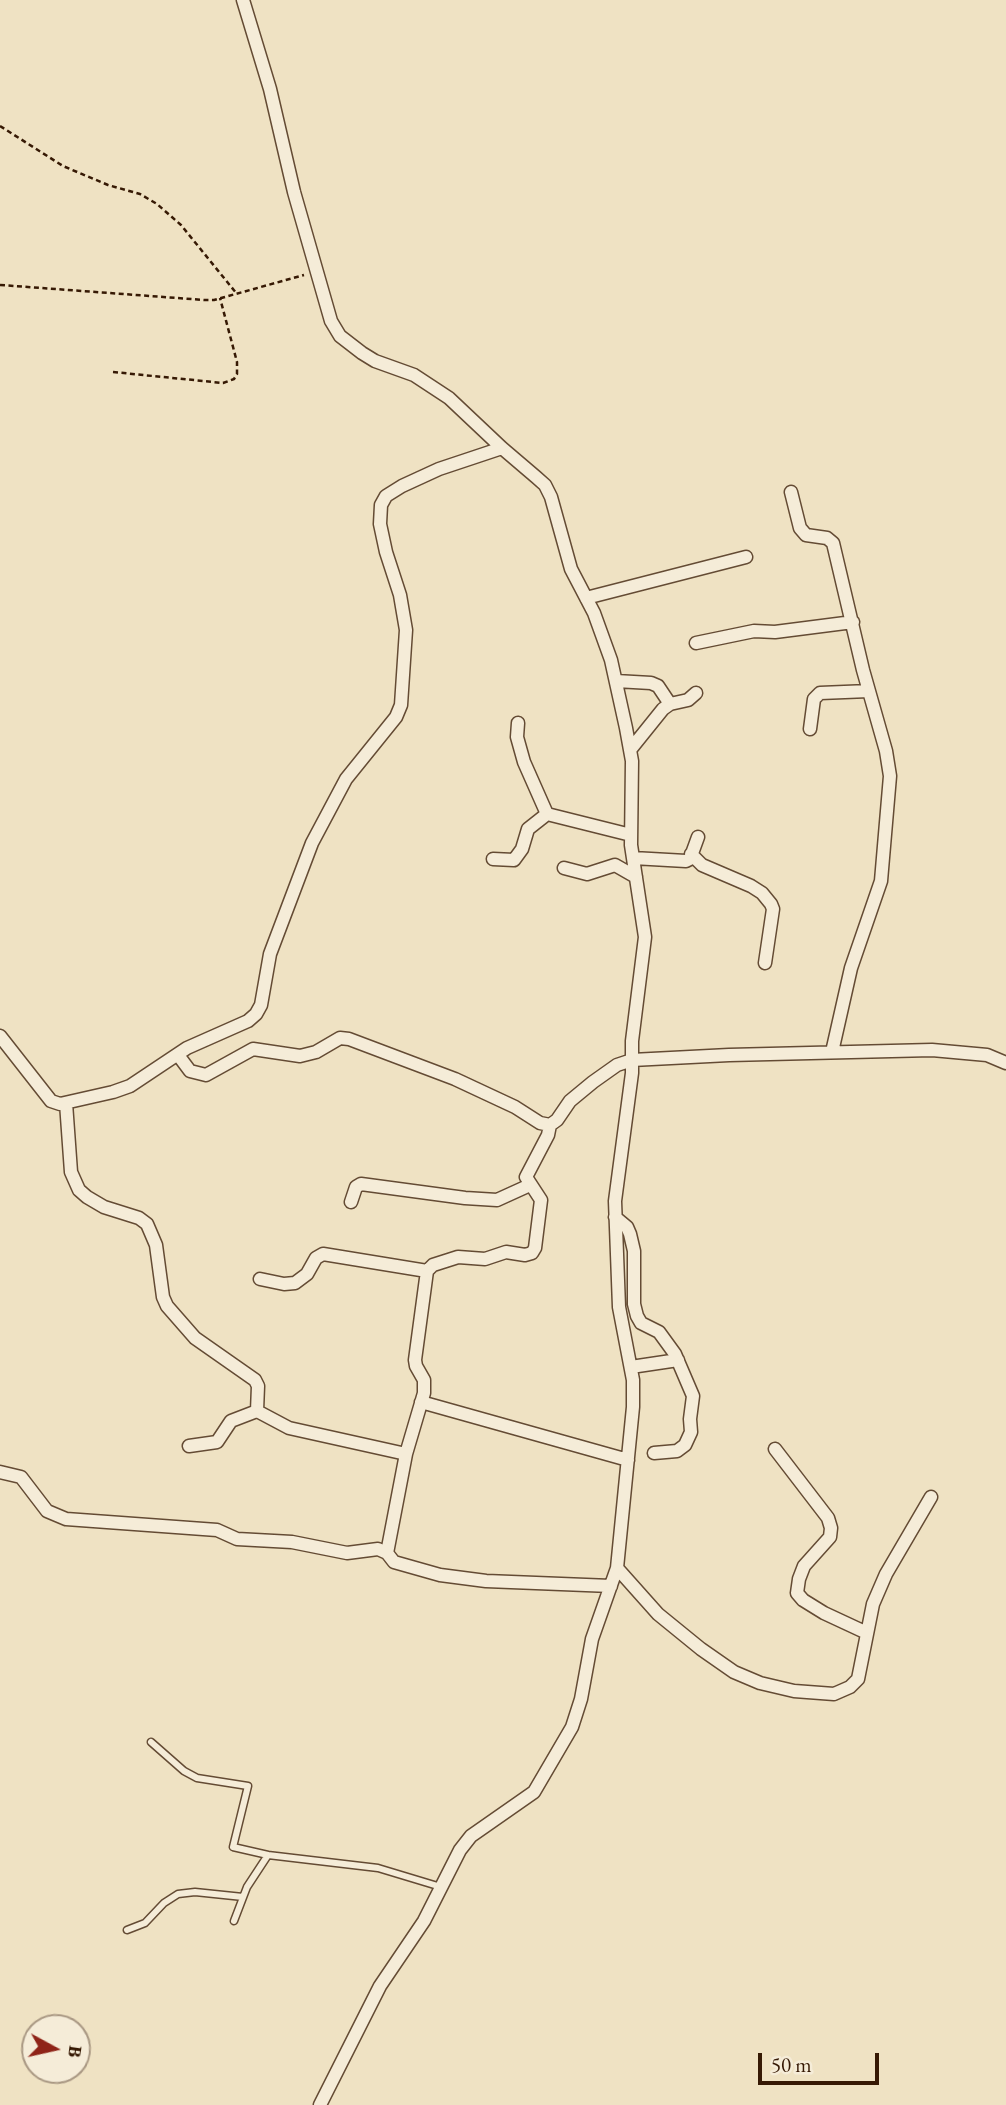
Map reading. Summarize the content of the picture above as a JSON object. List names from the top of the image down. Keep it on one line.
{"scale_bar":"50 m","north":"right"}
